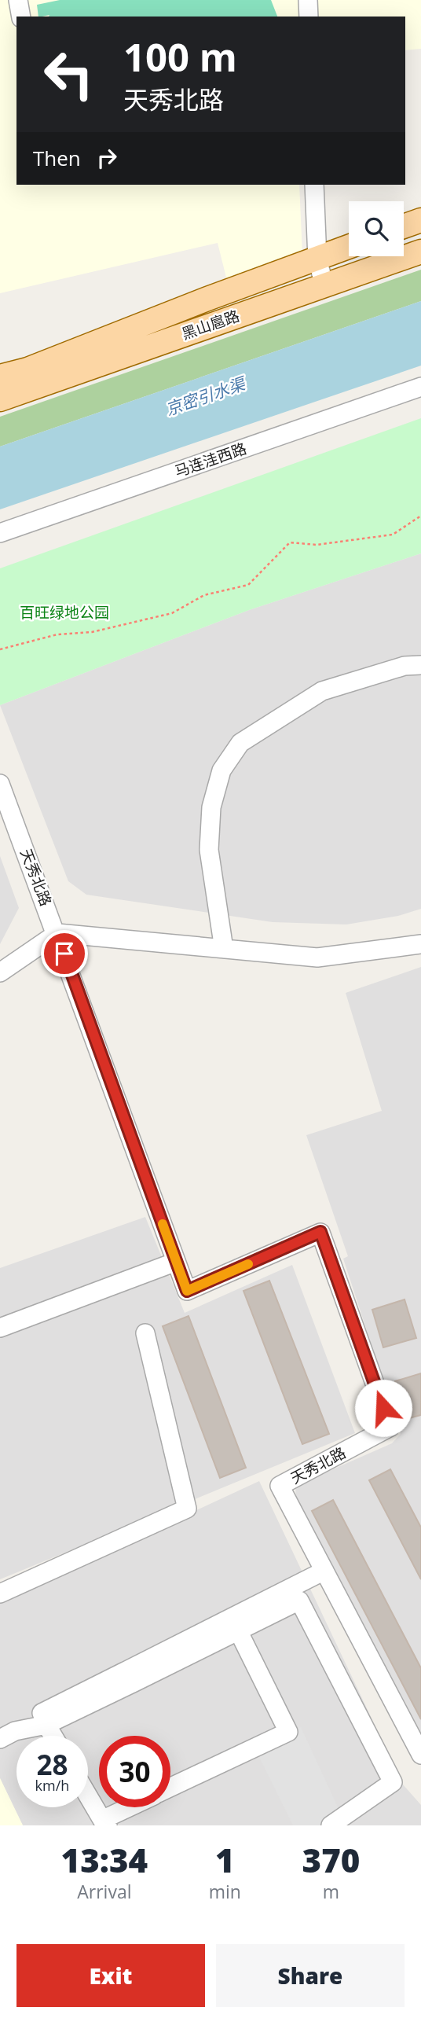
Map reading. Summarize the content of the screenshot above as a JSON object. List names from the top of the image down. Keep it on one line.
{"streets":{"main road":["黑山扈路"],"street":["马连洼西路","天秀北路"]},"water":["京密引水渠"],"parks":["百旺绿地公园"],"page":{"turn":["100 m","天秀北路"],"then":"Then","speed":"28 km/h","limit":"30","eta":["13:34","Arrival","1","min","370","m"],"buttons":["Exit","Share"]}}
